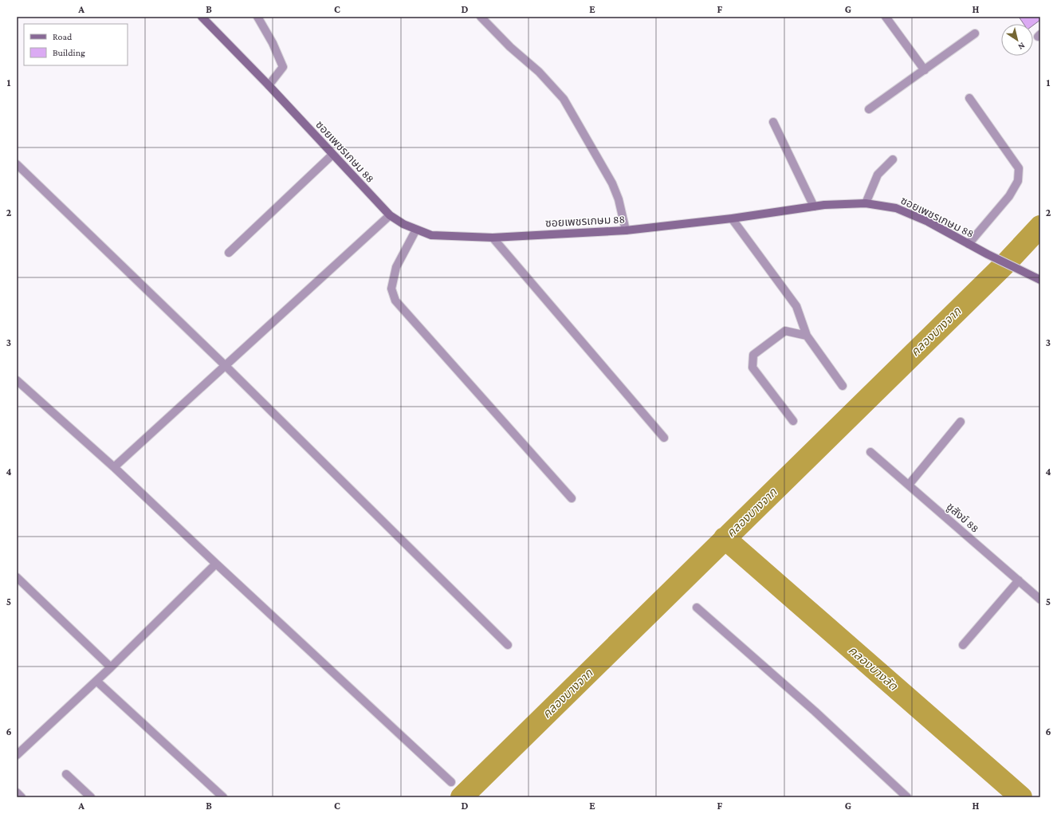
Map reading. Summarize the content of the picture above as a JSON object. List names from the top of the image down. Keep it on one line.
{"streets":{"street":["ซอยเพชรเกษม 88","ชูสังข์ 88"]},"water":["คลองบางจาก","คลองบางลัด"],"legend":["Road","Building"],"north":"bottom right","grid":{"columns":["A","B","C","D","E","F","G","H"],"rows":["1","2","3","4","5","6"]}}
